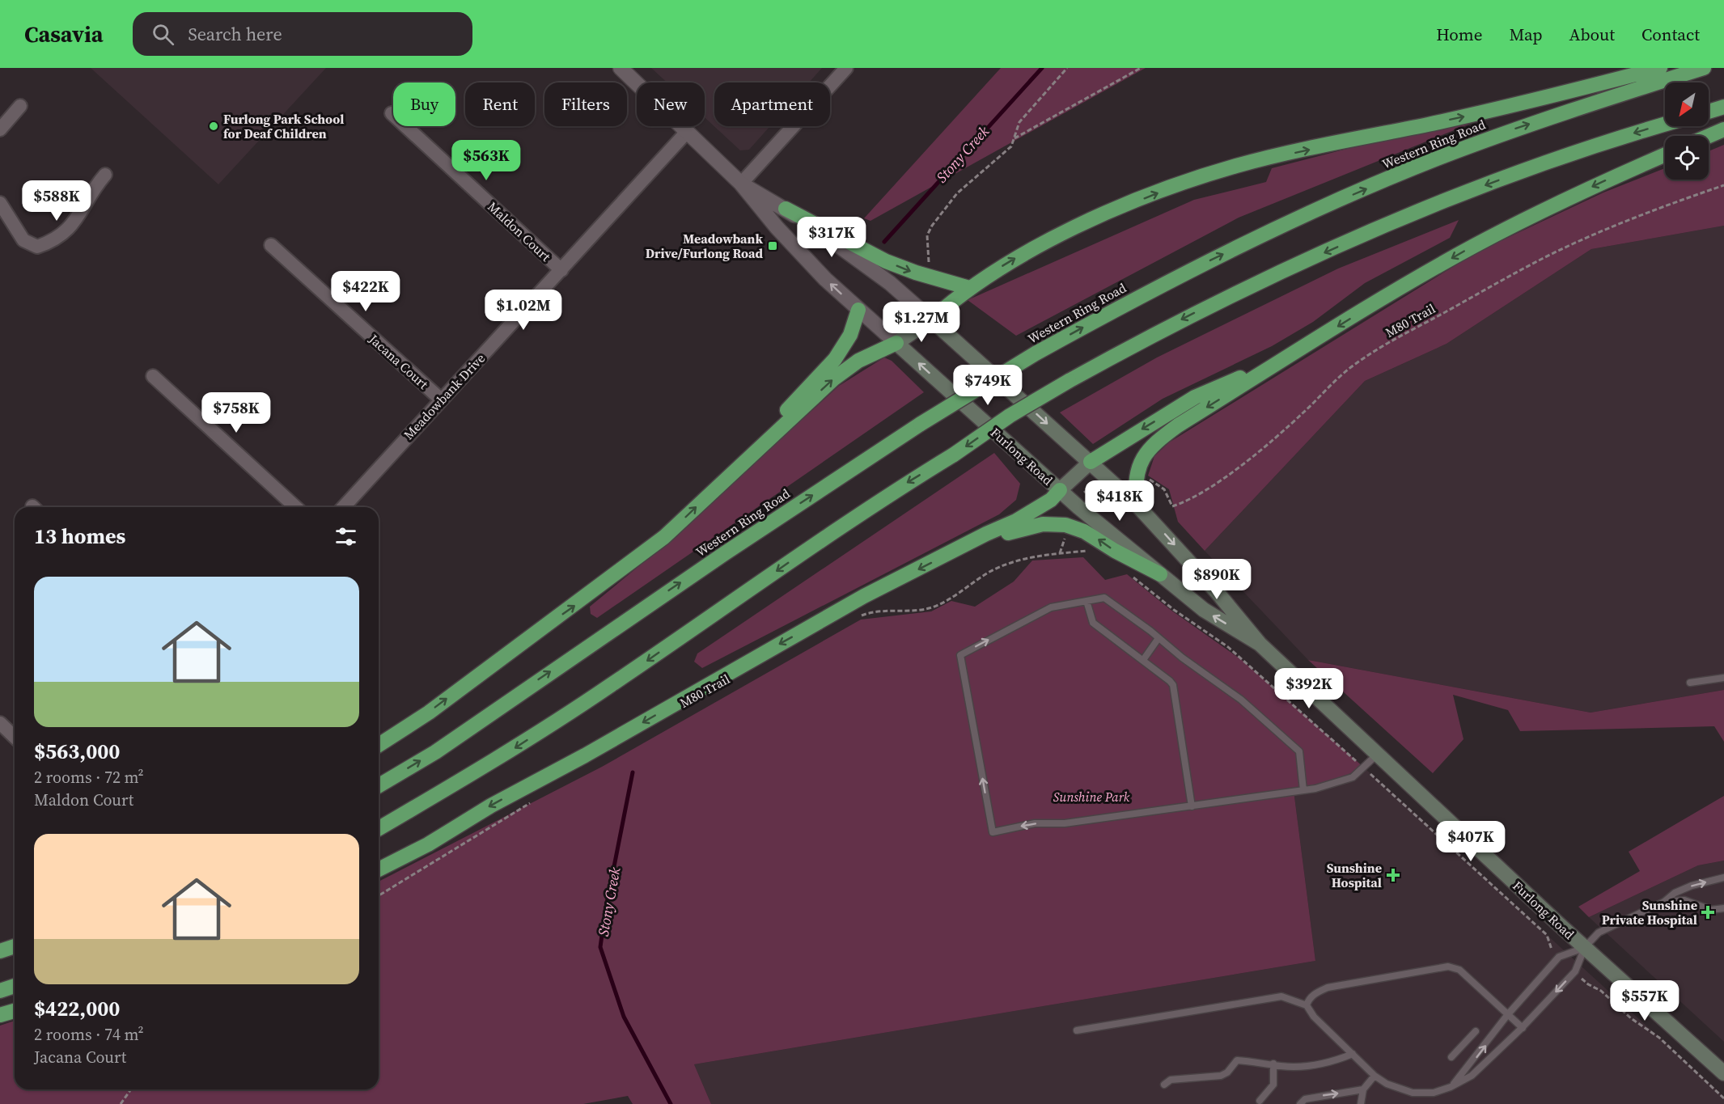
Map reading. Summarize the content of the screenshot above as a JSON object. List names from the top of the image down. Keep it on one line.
{"streets":{"highway":["Western Ring Road"],"main road":["Furlong Road"],"street":["Maldon Court","Jacana Court","Meadowbank Drive"],"path":["M80 Trail"]},"crossings":[["Maldon Court","Meadowbank Drive"],["Jacana Court","Meadowbank Drive"],["Meadowbank Drive","Furlong Road"]],"water":["Stony Creek"],"parks":["Sunshine Park"],"places":{"other":["Furlong Park School for Deaf Children"],"transit":["Meadowbank Drive/Furlong Road"],"health":["Sunshine Hospital","Sunshine Private Hospital"]},"north":"bottom left","page":{"header":"Casavia","search":"Search here","nav":["Home","Map","About","Contact"],"chip":["Buy","Rent","Filters","New","Apartment"],"price":["$563K","$588K","$317K","$422K","$1.02M","$1.27M","$749K","$758K","$418K","$890K","$392K","$407K","$557K"],"heading":"13 homes","list":[{"name":"$563,000","note":"2 rooms · 72 m² · Maldon Court"},{"name":"$422,000","note":"2 rooms · 74 m² · Jacana Court"}]}}
